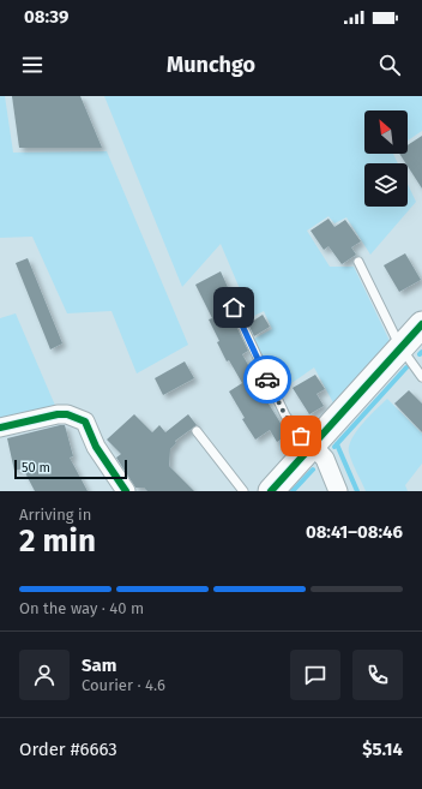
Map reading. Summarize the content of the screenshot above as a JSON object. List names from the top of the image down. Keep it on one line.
{"scale_bar":"50 m","north":"top left","page":{"status":"08:39","header":"Munchgo","scale":"50 m","heading":["2 min","Arriving in","08:41–08:46"],"panel":["Sam","Courier · 4.6","Order #6663","$5.14"],"bar":"On the way · 40 m"}}
